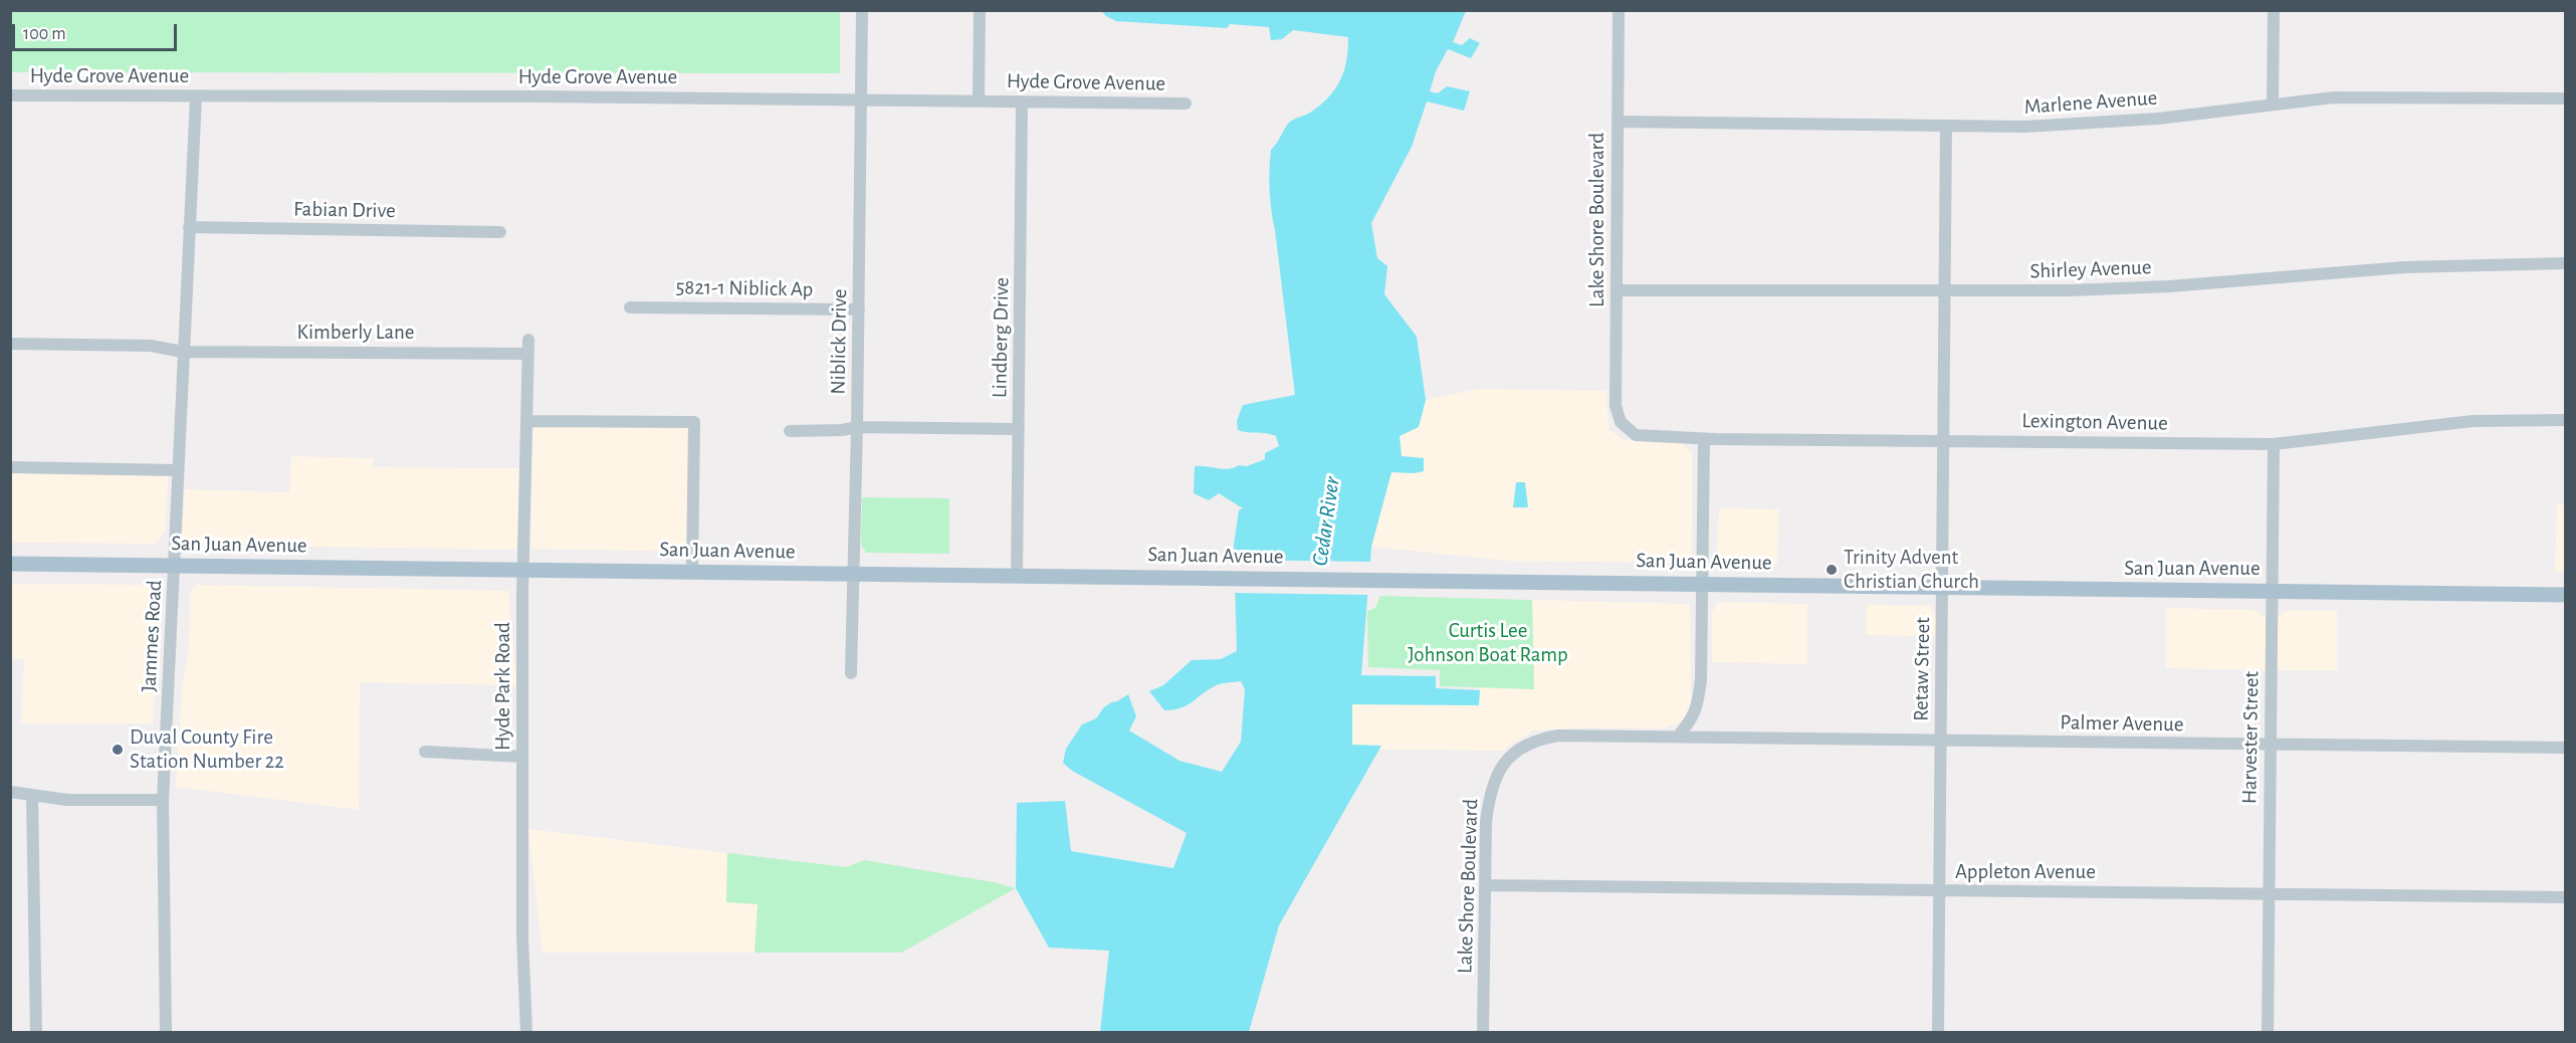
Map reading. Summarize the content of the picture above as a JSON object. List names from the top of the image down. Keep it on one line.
{"streets":{"main road":["San Juan Avenue"],"street":["Hyde Grove Avenue","Marlene Avenue","Fabian Drive","Lake Shore Boulevard","Shirley Avenue","5821-1 Niblick Ap","Kimberly Lane","Lindberg Drive","Niblick Drive","Lexington Avenue","Jammes Road","Retaw Street","Hyde Park Road","Palmer Avenue","Harvester Street","Appleton Avenue"]},"crossings":[["Hyde Grove Avenue","Lindberg Drive"],["Hyde Grove Avenue","Niblick Drive"],["Hyde Grove Avenue","Jammes Road"],["Marlene Avenue","Lake Shore Boulevard"],["Marlene Avenue","Retaw Street"],["Fabian Drive","Jammes Road"],["Lake Shore Boulevard","Shirley Avenue"],["Lake Shore Boulevard","Lexington Avenue"],["Lake Shore Boulevard","Palmer Avenue"],["Lake Shore Boulevard","Appleton Avenue"],["Shirley Avenue","Retaw Street"],["5821-1 Niblick Ap","Niblick Drive"],["Kimberly Lane","Jammes Road"],["Kimberly Lane","Hyde Park Road"],["Lindberg Drive","San Juan Avenue"],["Niblick Drive","San Juan Avenue"],["Lexington Avenue","Retaw Street"],["Lexington Avenue","Harvester Street"],["San Juan Avenue","Jammes Road"],["San Juan Avenue","Retaw Street"],["San Juan Avenue","Hyde Park Road"],["San Juan Avenue","Harvester Street"],["Retaw Street","Palmer Avenue"],["Retaw Street","Appleton Avenue"],["Palmer Avenue","Harvester Street"],["Harvester Street","Appleton Avenue"]],"water":["Cedar River"],"parks":["Curtis Lee Johnson Boat Ramp"],"places":["Trinity Advent Christian Church","Duval County Fire Station Number 22"],"scale_bar":"100 m"}
